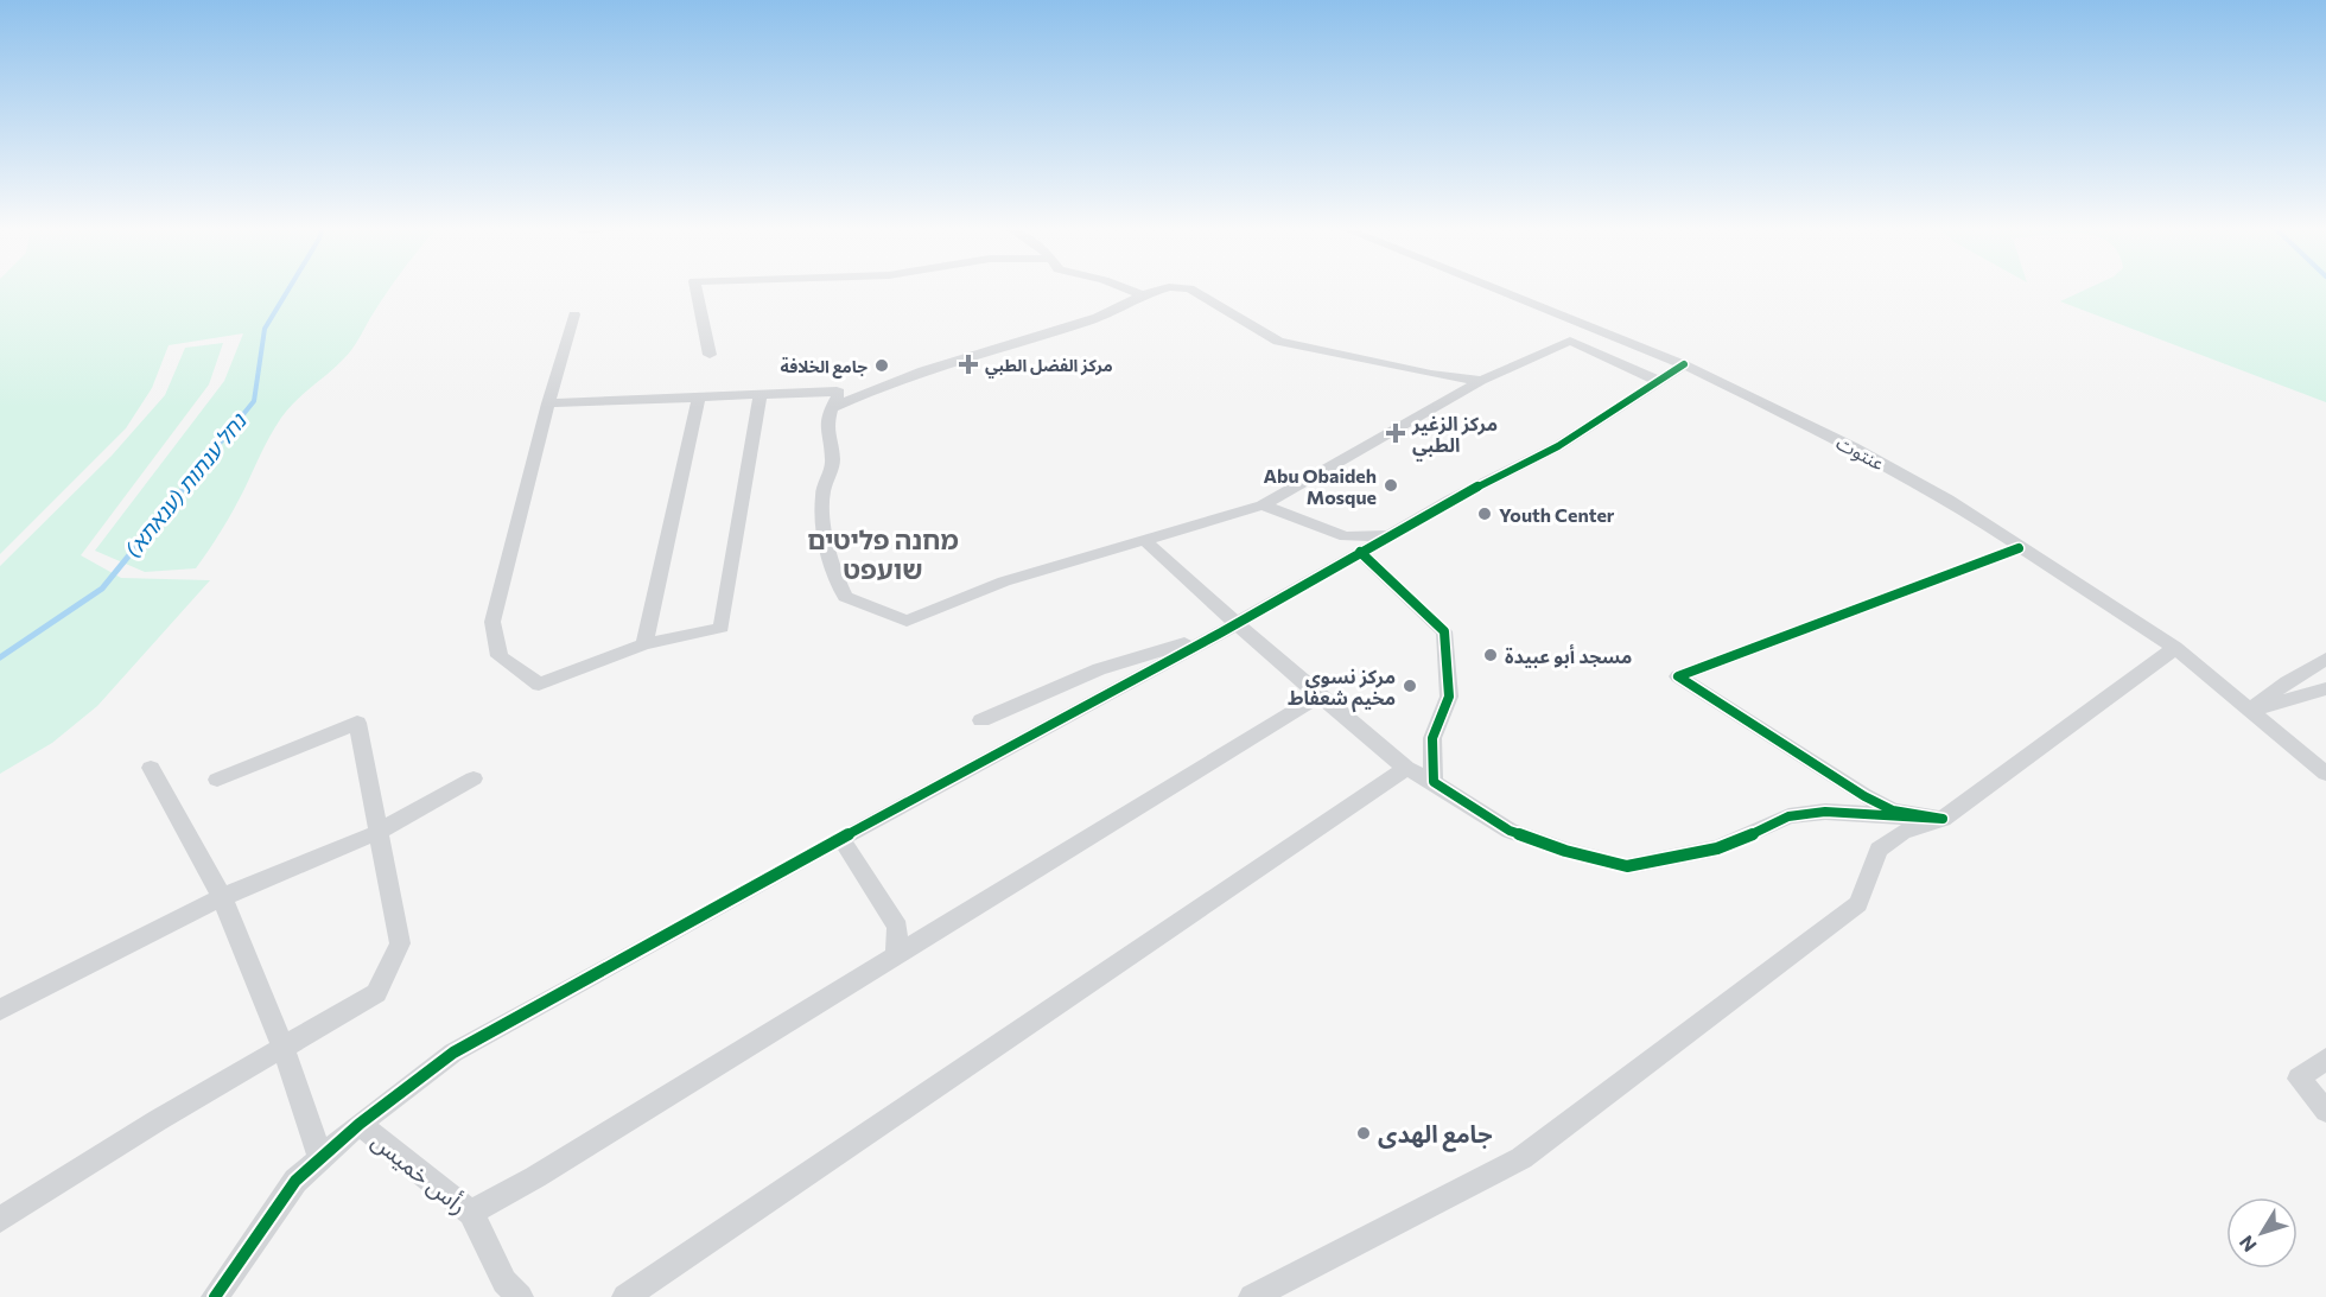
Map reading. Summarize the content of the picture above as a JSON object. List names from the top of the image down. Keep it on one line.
{"streets":{"street":["عنتوت","رأس خميس"]},"districts":["מחנה פליטים שועפט"],"water":["נחל ענתות (ענאתא)"],"places":{"health":["مركز الفضل الطبي","مركز الزغير الطبي"],"other":["جامع الخلافة","Abu Obaideh Mosque","Youth Center","مسجد أبو عبيدة","مركز نسوي مخيم شعفاط","جامع الهدى"]},"north":"bottom left"}
